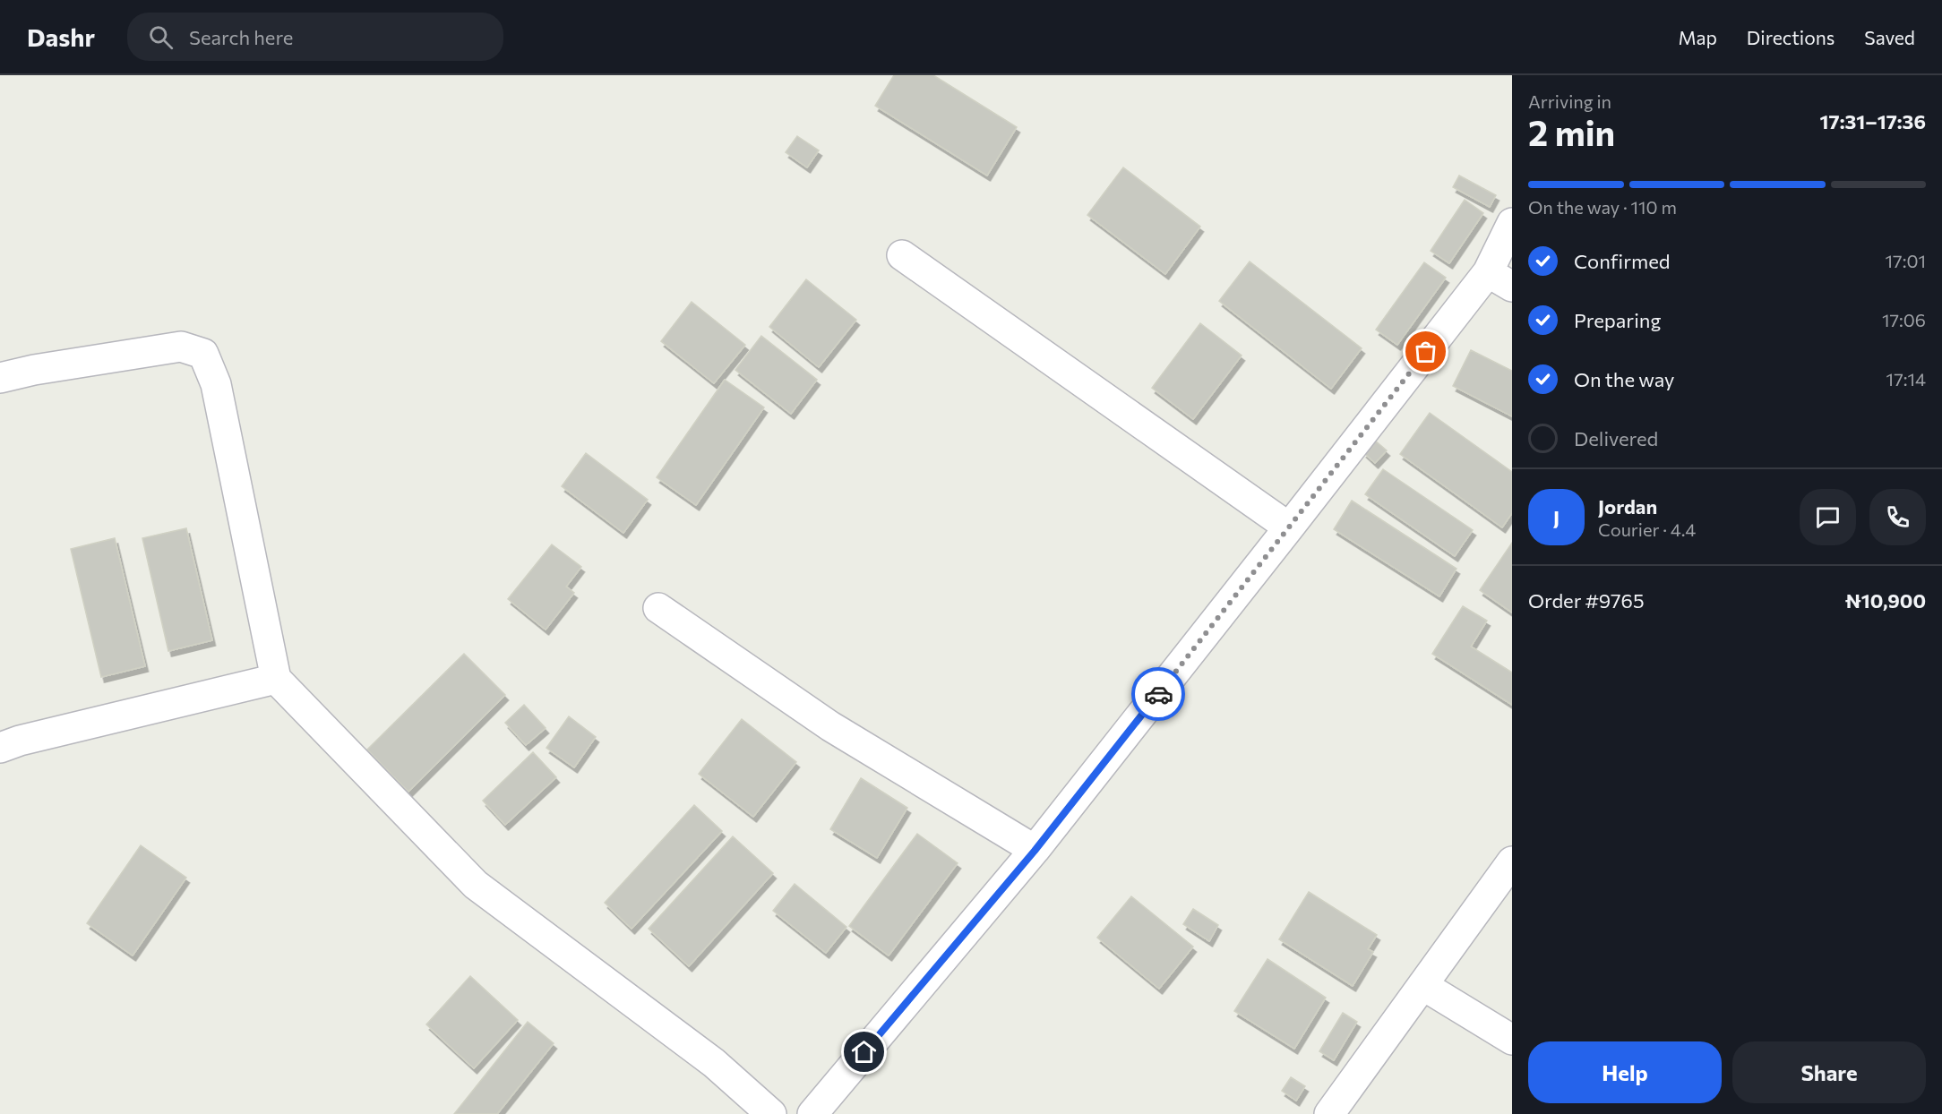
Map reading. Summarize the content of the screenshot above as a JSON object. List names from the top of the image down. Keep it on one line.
{"page":{"header":"Dashr","search":"Search here","nav":["Map","Directions","Saved"],"heading":["2 min","Arriving in","17:31–17:36"],"panel":["Jordan","Courier · 4.4","Order #9765","₦10,900"],"bar":"On the way · 110 m","list":[["Confirmed","17:01"],["Preparing","17:06"],["On the way","17:14"],"Delivered"],"round":"J","buttons":["Help","Share"]}}
